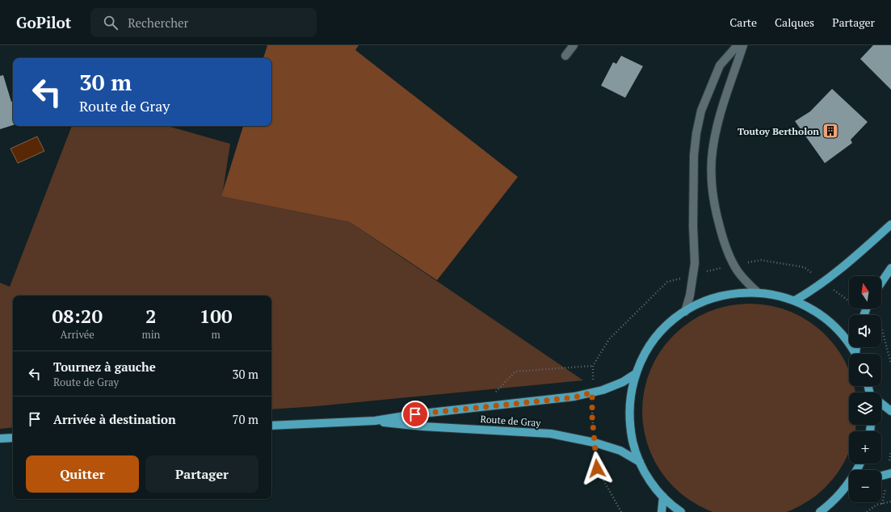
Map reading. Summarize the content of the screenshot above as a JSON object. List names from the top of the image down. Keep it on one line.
{"streets":{"main road":["Route de Gray"]},"places":{"building":["Toutoy Bertholon"]},"north":"top","page":{"header":"GoPilot","search":"Rechercher","nav":["Carte","Calques","Partager"],"turn":["30 m","Route de Gray"],"map_buttons":["+","−"],"eta":["08:20","Arrivée","2","min","100","m"],"list":[{"name":"Tournez à gauche","note":"Route de Gray","value":"30 m"},{"name":"Arrivée à destination","value":"70 m"}],"buttons":["Quitter","Partager"]}}
